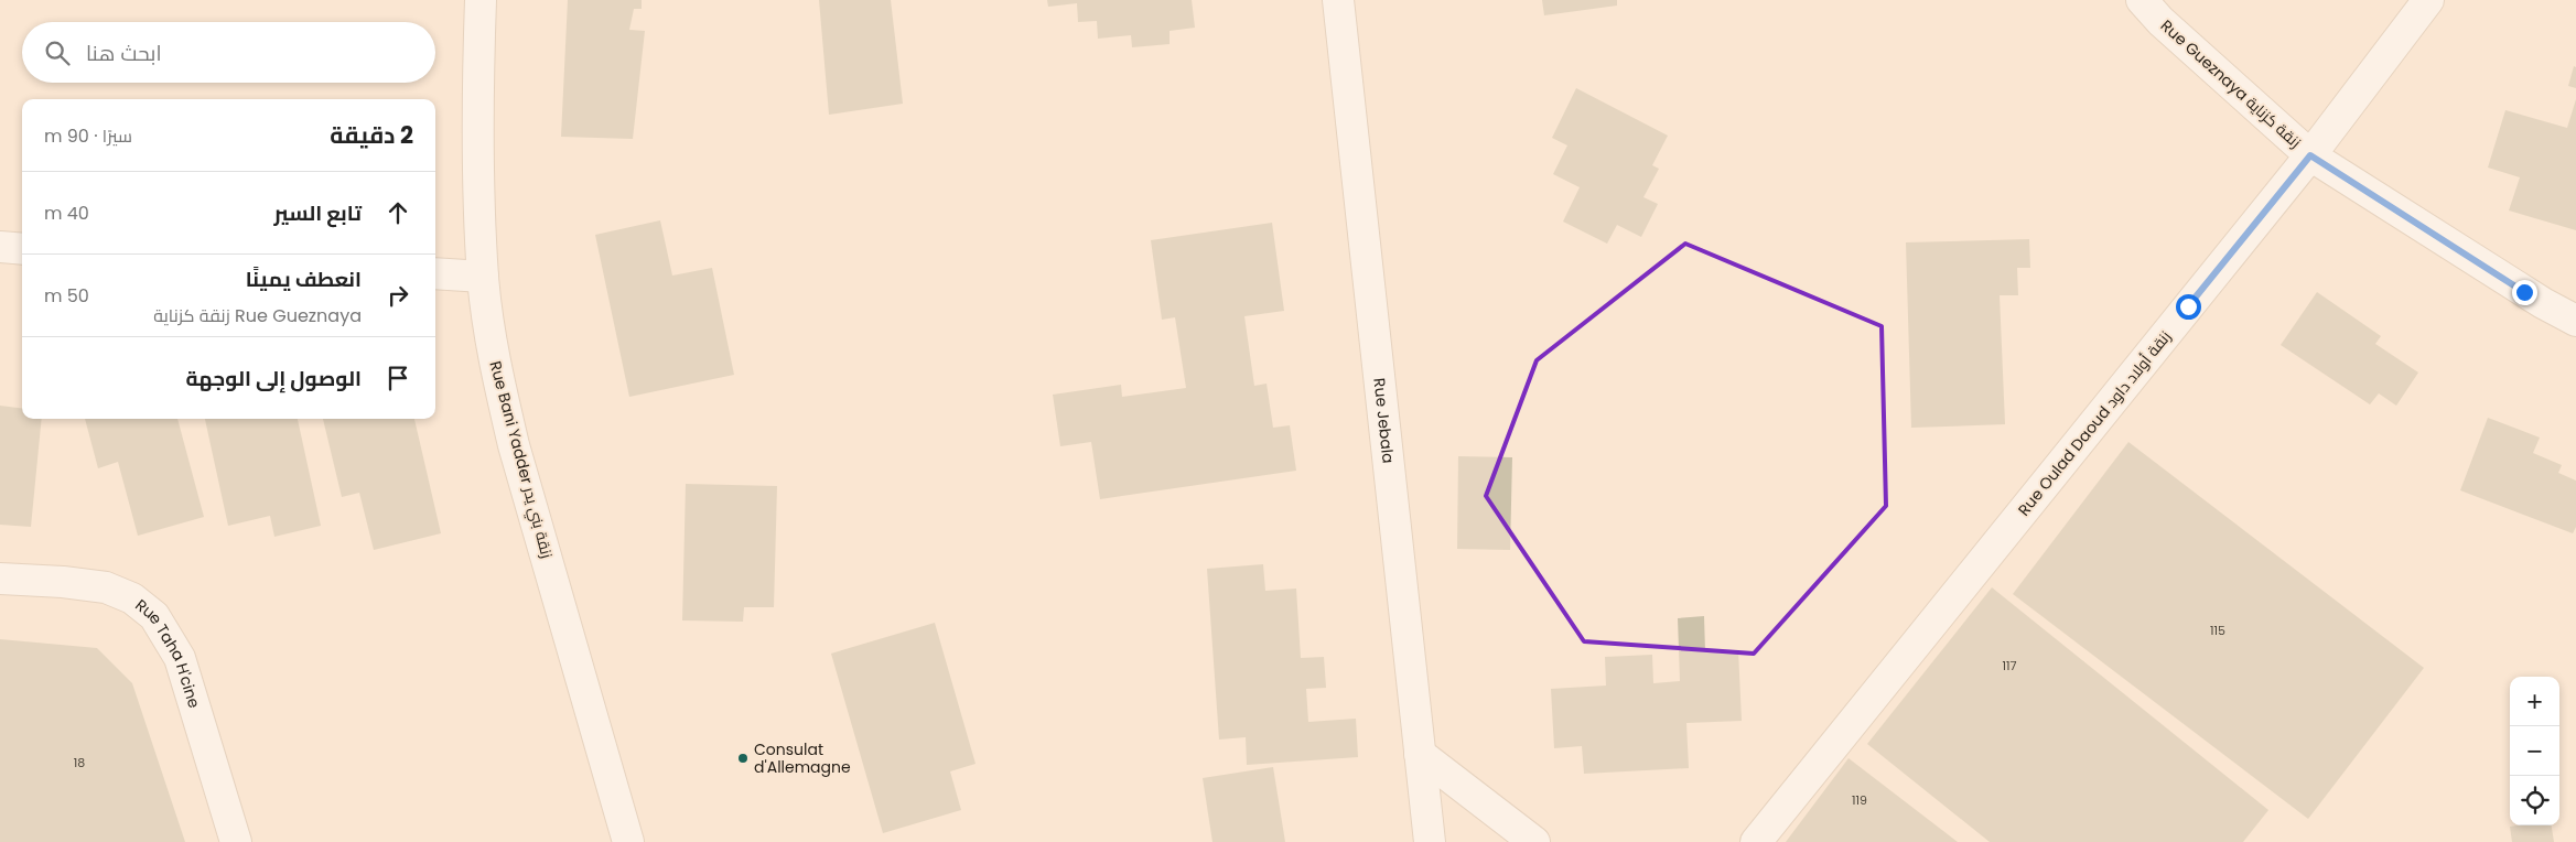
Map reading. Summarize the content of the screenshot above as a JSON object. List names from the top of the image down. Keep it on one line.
{"streets":{"street":["Rue Gueznaya زنقة كزناية","Rue Jebala","Rue Oulad Daoud زنقة أولاد داود","Rue Bani Yadder زنقة بني يدر","Rue Taha H'cine"]},"crossings":[["Rue Gueznaya زنقة كزناية","Rue Oulad Daoud زنقة أولاد داود"]],"places":["Consulat d'Allemagne"],"house_numbers":["115","117","18","119"],"page":{"search":"ابحث هنا","heading":["2 دقيقة","سيرًا · 90 m"],"list":[["تابع السير","40 m"],["انعطف يمينًا","Rue Gueznaya زنقة كزناية","50 m"],"الوصول إلى الوجهة"],"map_buttons":["+","−"]}}
